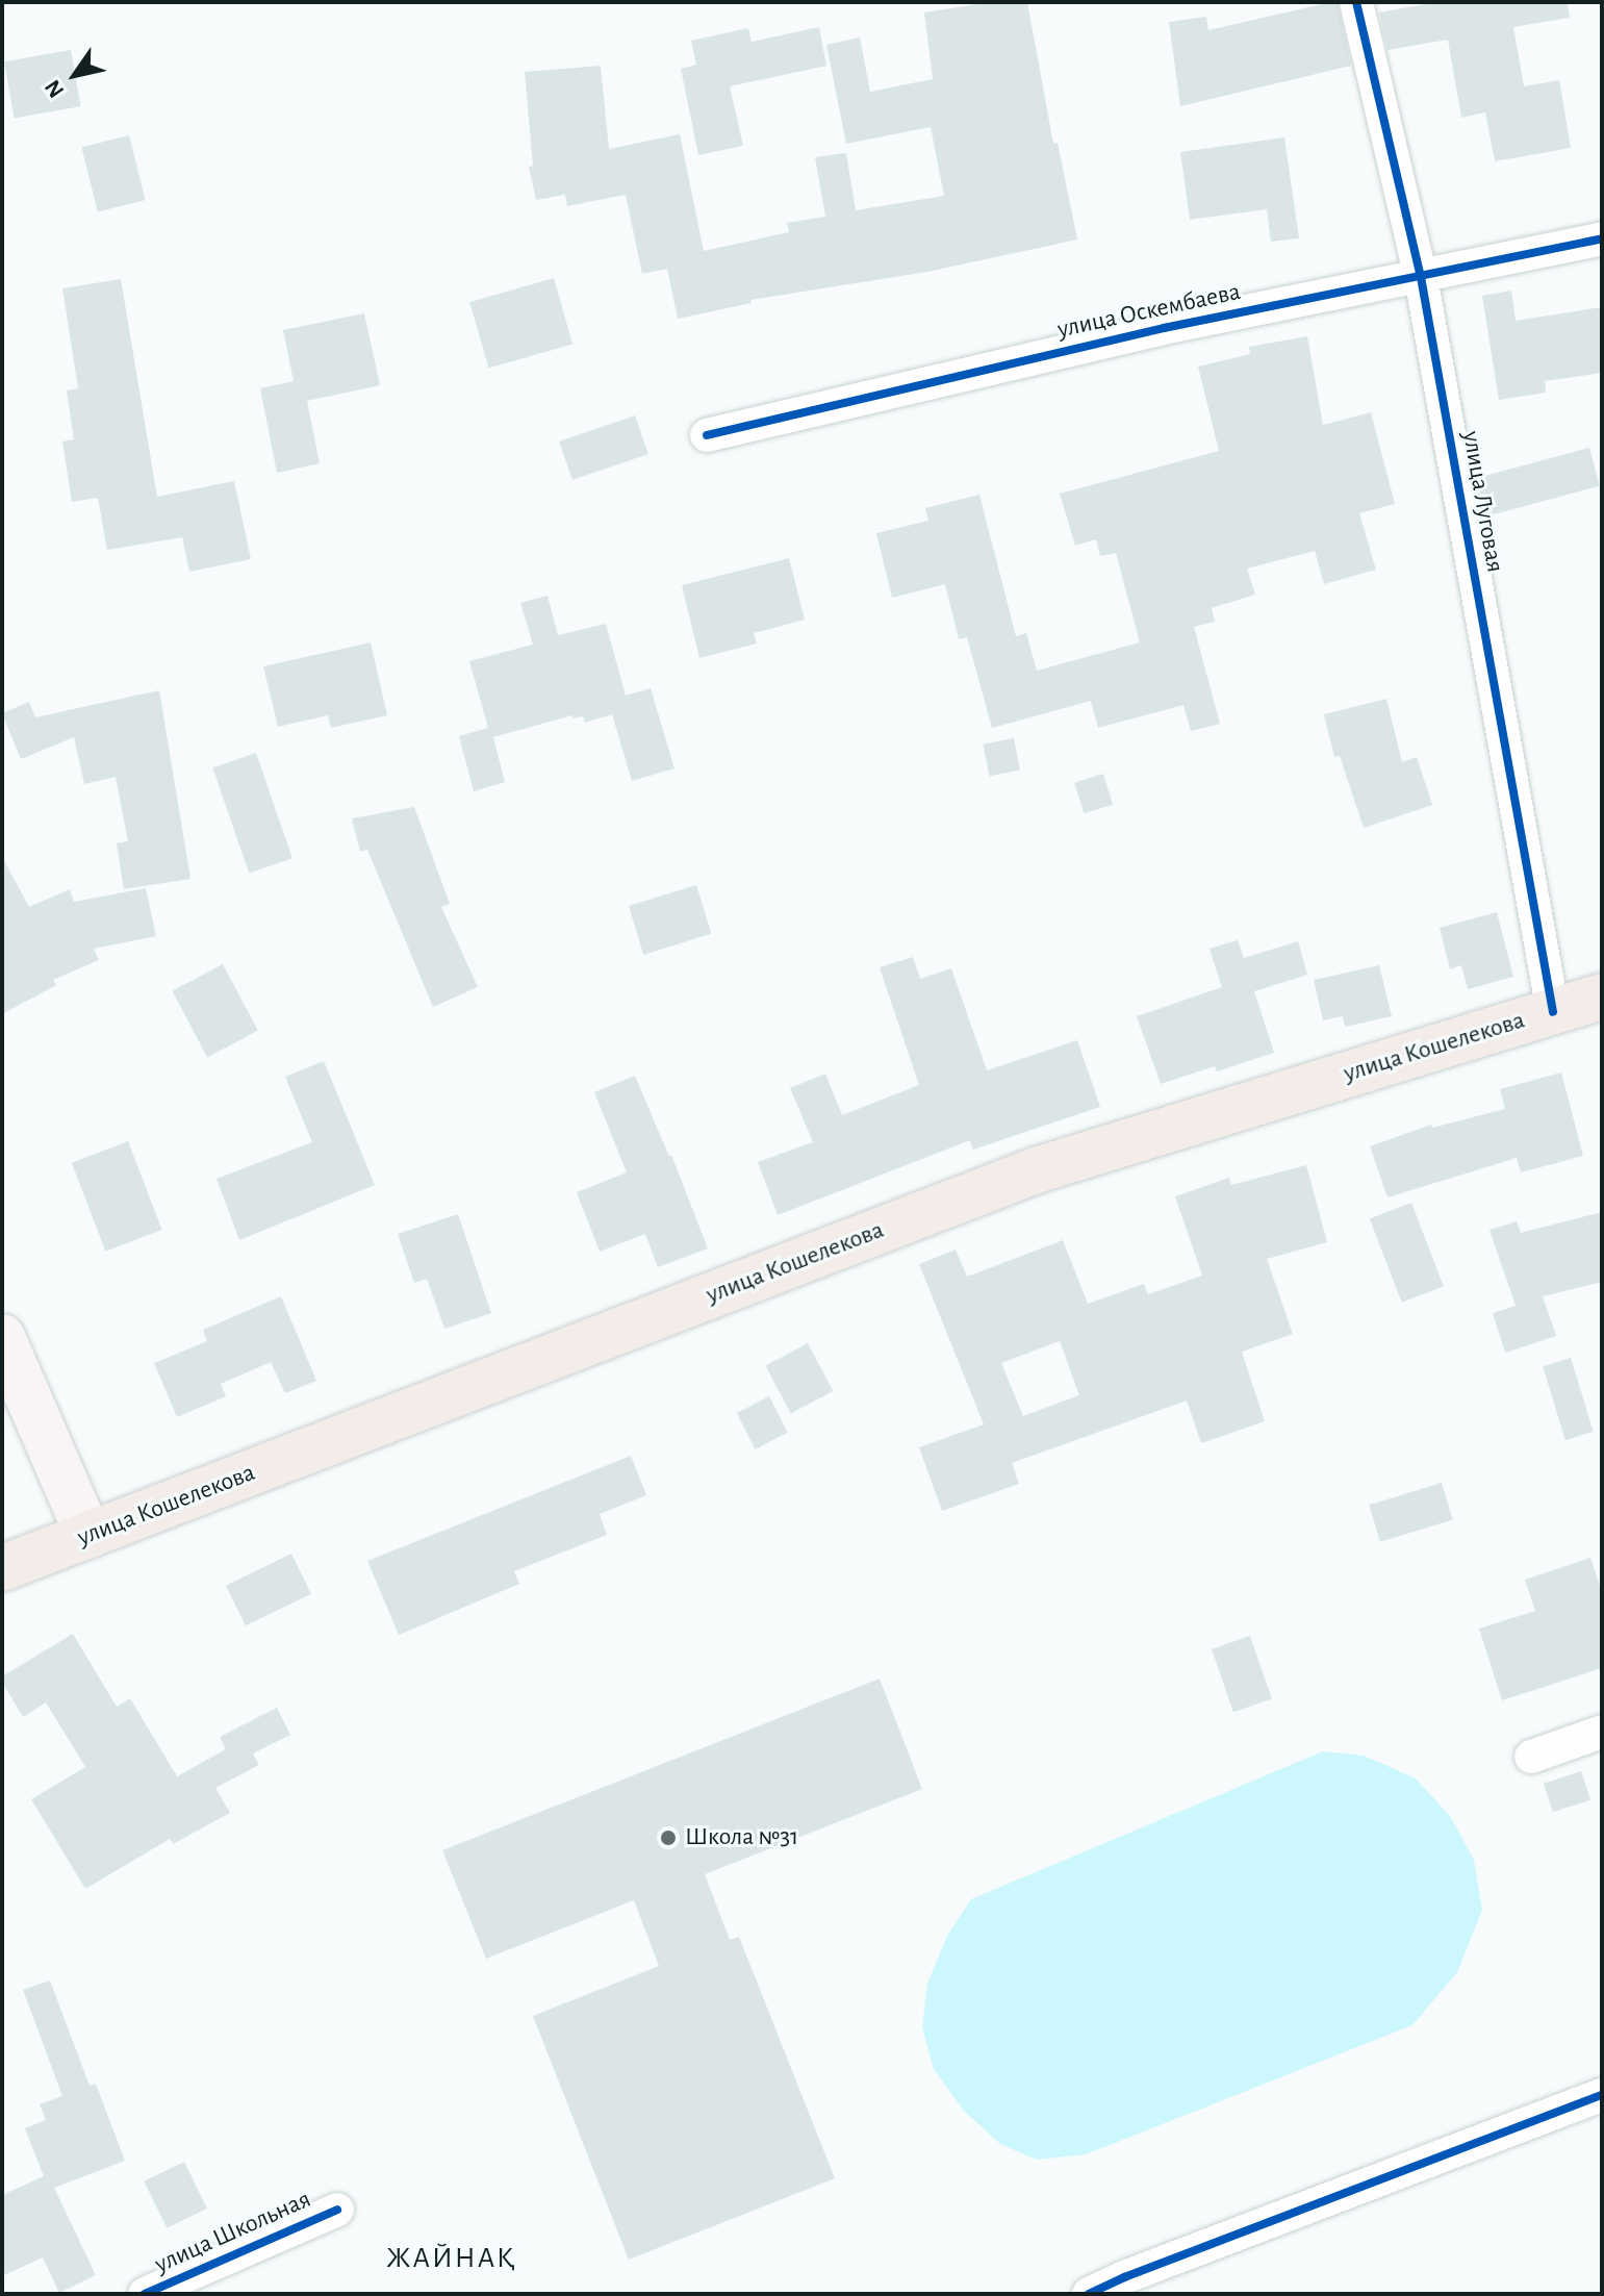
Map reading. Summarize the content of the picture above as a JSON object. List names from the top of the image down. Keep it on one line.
{"streets":{"main road":["улица Кошелекова"],"street":["улица Оскембаева","улица Луговая","улица Школьная"]},"crossings":[["улица Оскембаева","улица Луговая"],["улица Луговая","улица Кошелекова"]],"districts":["ЖАЙНАҚ"],"places":["Школа №31"],"north":"bottom left"}
